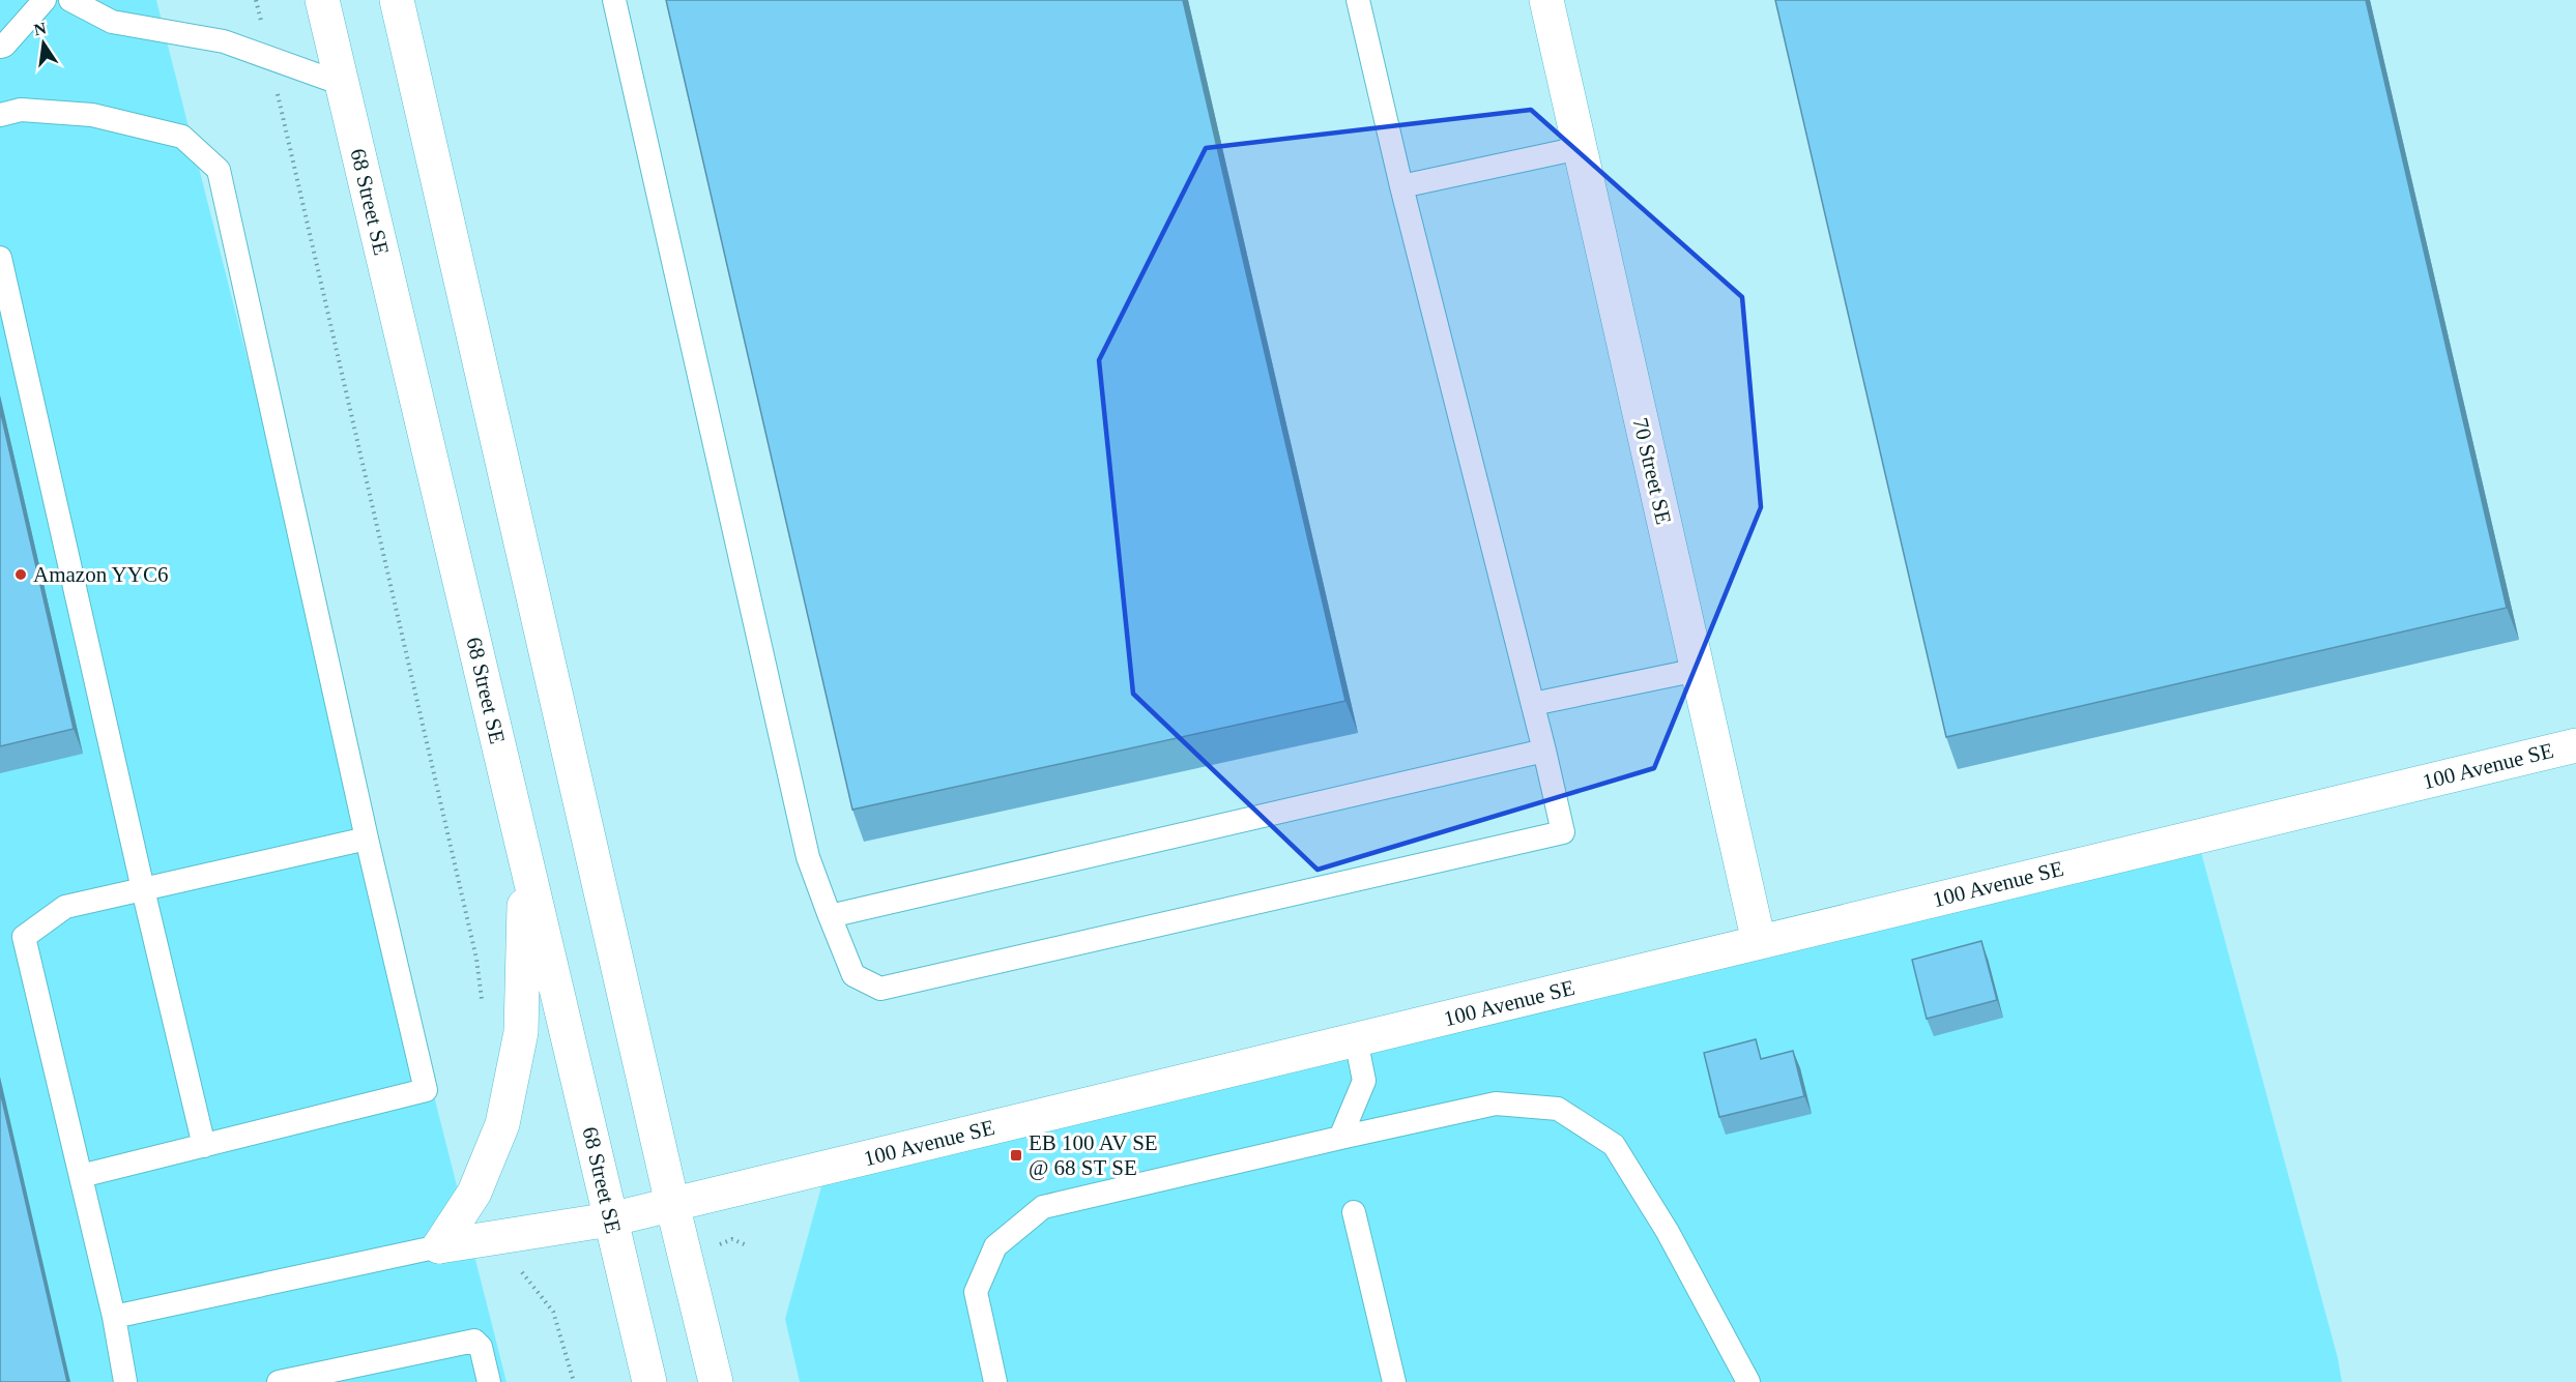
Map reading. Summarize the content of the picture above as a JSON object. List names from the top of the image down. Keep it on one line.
{"streets":{"street":["68 Street SE","70 Street SE","100 Avenue SE"]},"crossings":[["68 Street SE","100 Avenue SE"],["70 Street SE","100 Avenue SE"]],"places":{"other":["Amazon YYC6"],"transit":["EB 100 AV SE @ 68 ST SE"]},"north":"top"}
